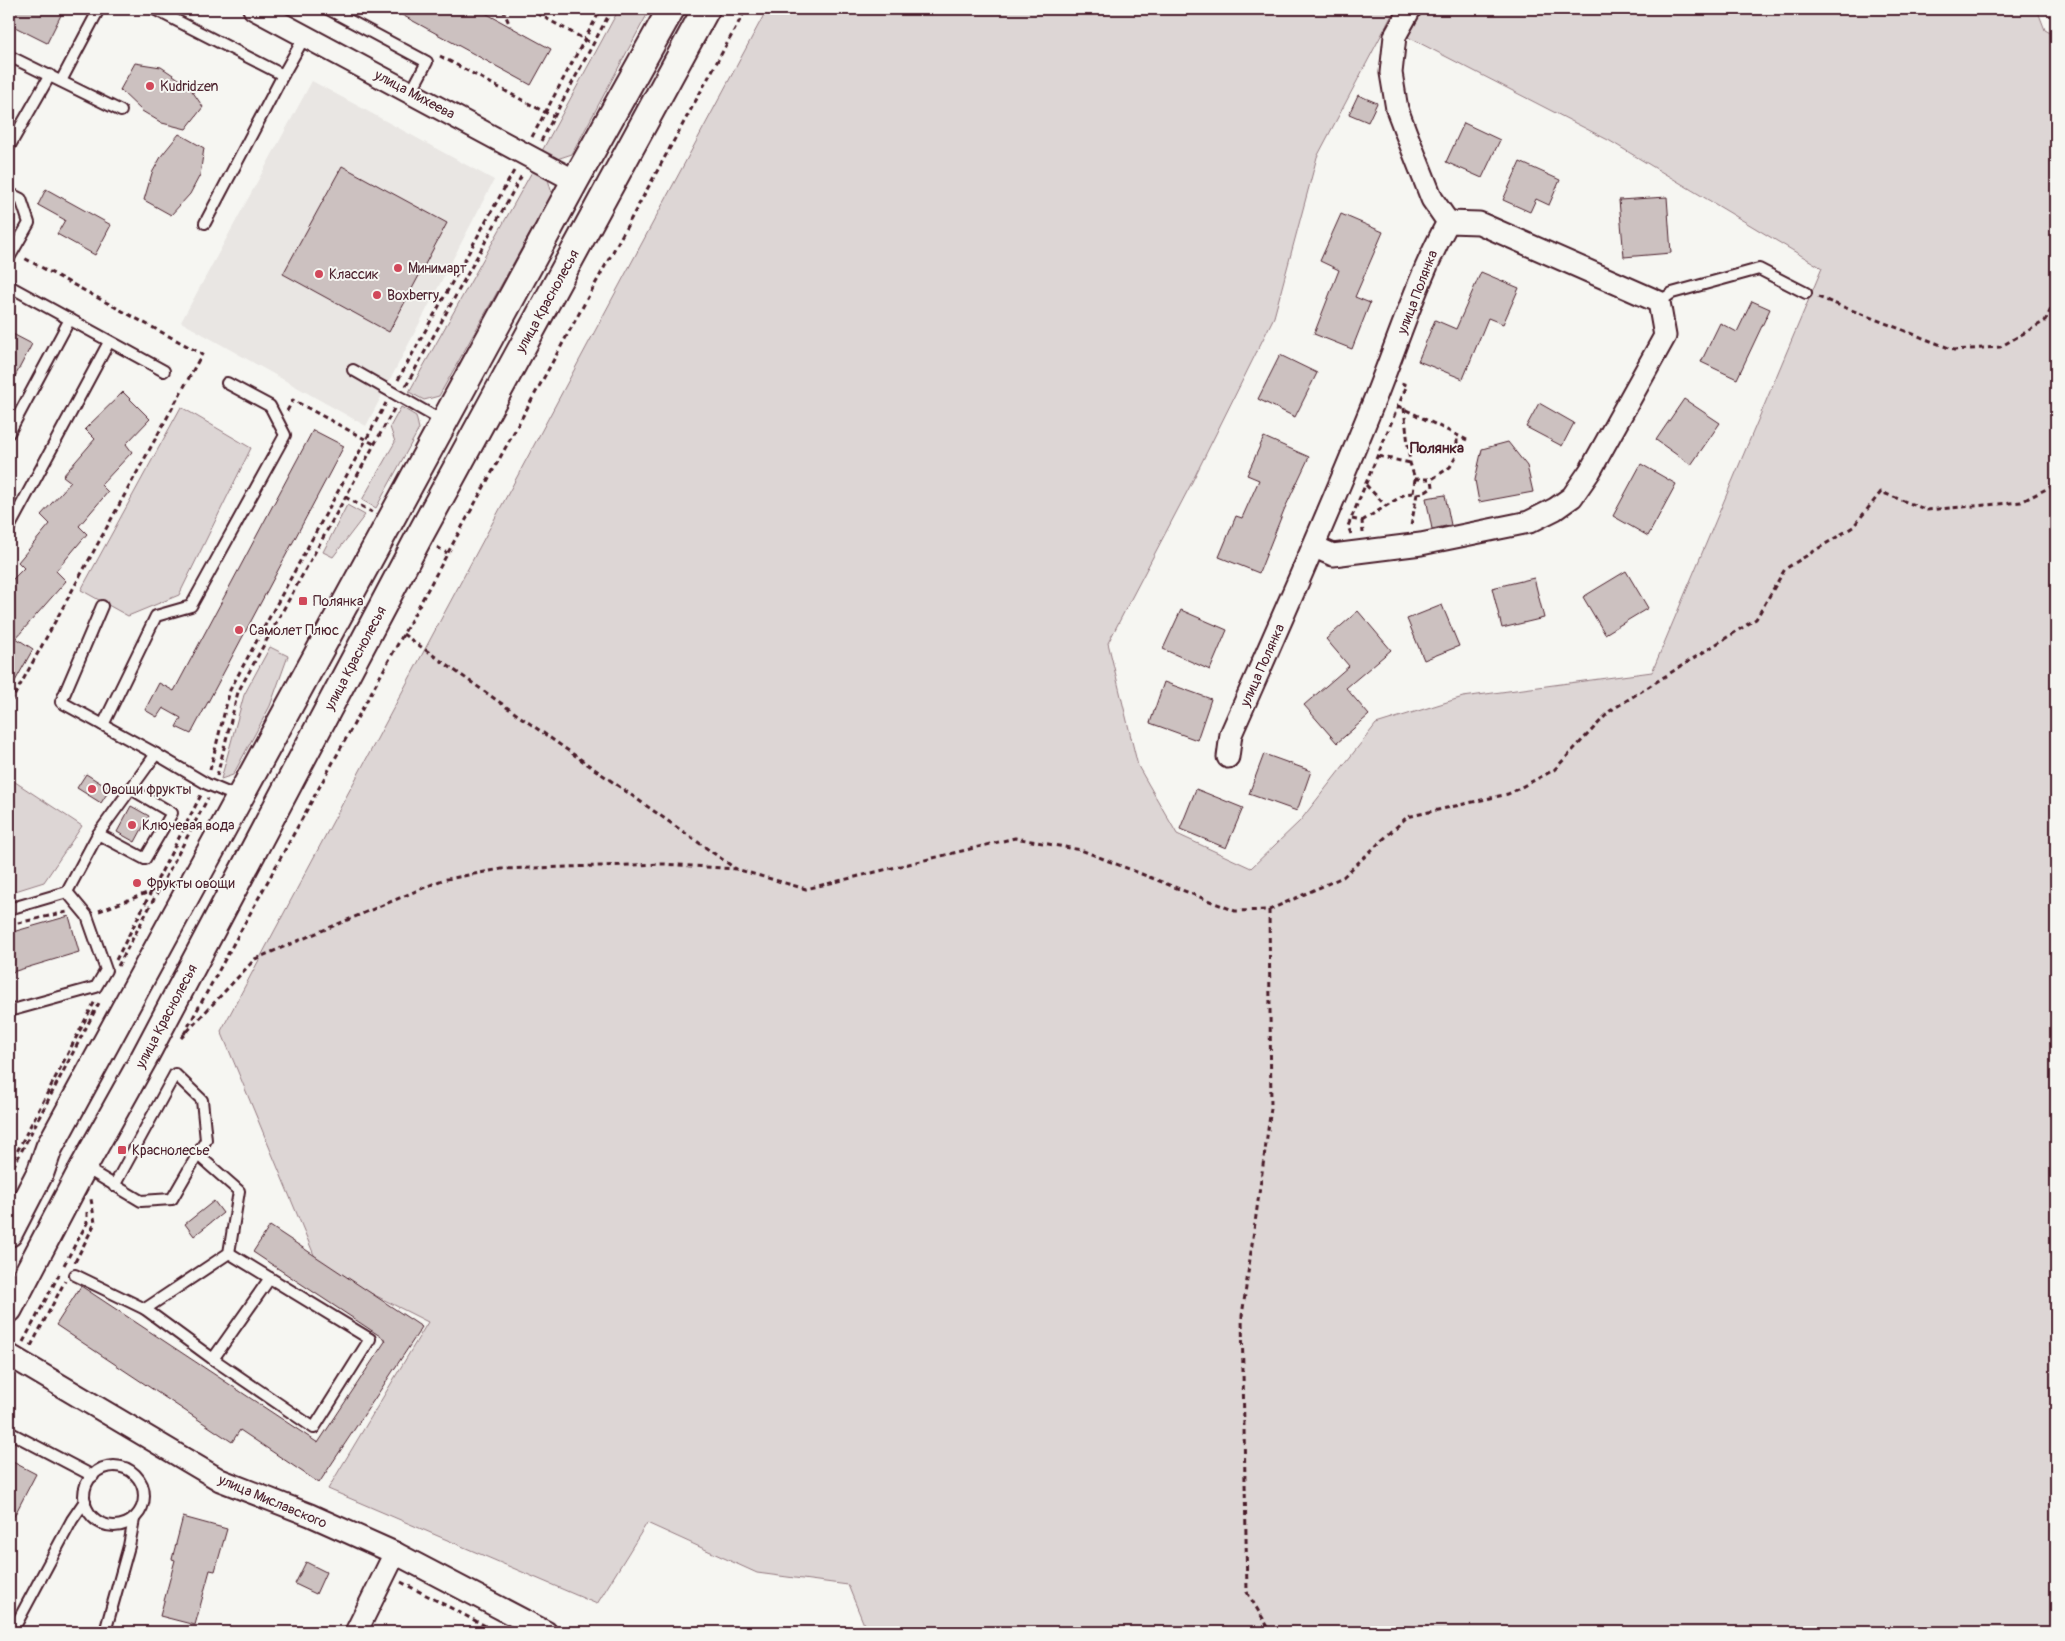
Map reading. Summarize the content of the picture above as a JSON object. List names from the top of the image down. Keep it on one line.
{"streets":{"street":["улица Михеева","улица Полянка","улица Краснолесья","улица Миславского"]},"districts":["Полянка"],"places":{"other":["Kudridzen","Минимарт","Классик","Boxberry","Самолет Плюс","Овощи фрукты","Ключевая вода","Фрукты овощи"],"transit":["Полянка","Краснолесье"]}}
